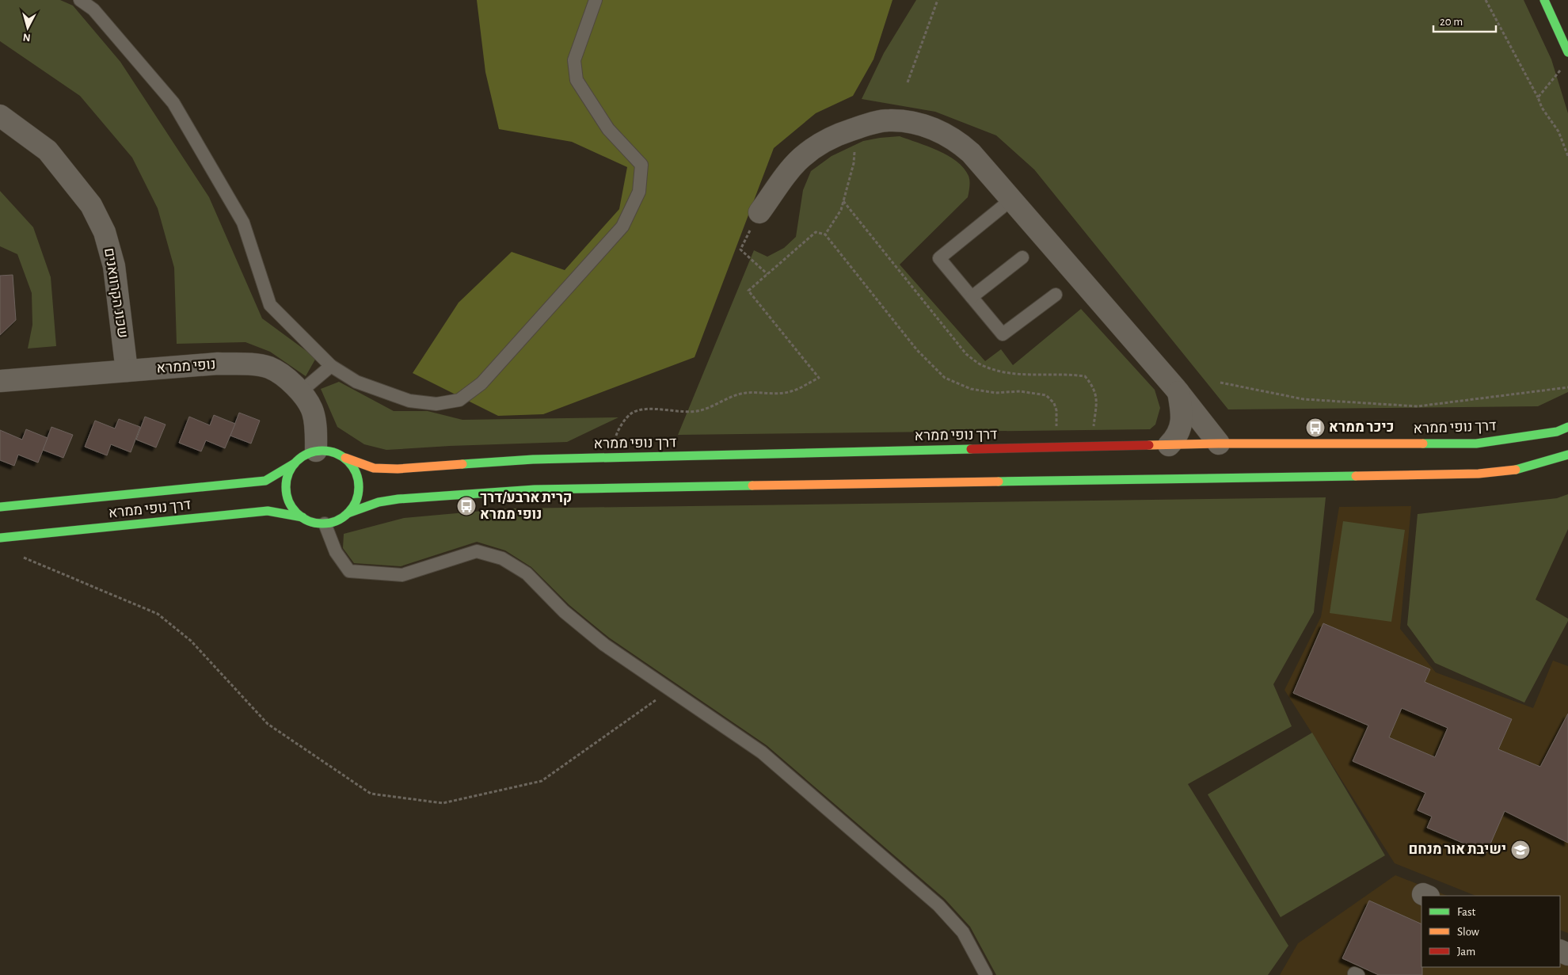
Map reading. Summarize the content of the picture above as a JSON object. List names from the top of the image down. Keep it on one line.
{"streets":{"main road":["דרך נופי ממרא"],"street":["שכונ הקרוואנים","נופי ממרא"]},"crossings":[["שכונ הקרוואנים","נופי ממרא"],["נופי ממרא","דרך נופי ממרא"]],"places":{"bus stop":["כיכר ממרא","קרית ארבע/דרך נופי ממרא"],"school or university":["ישיבת אור מנחם"]},"legend":["Fast","Slow","Jam"],"scale_bar":"20 m","north":"bottom"}
